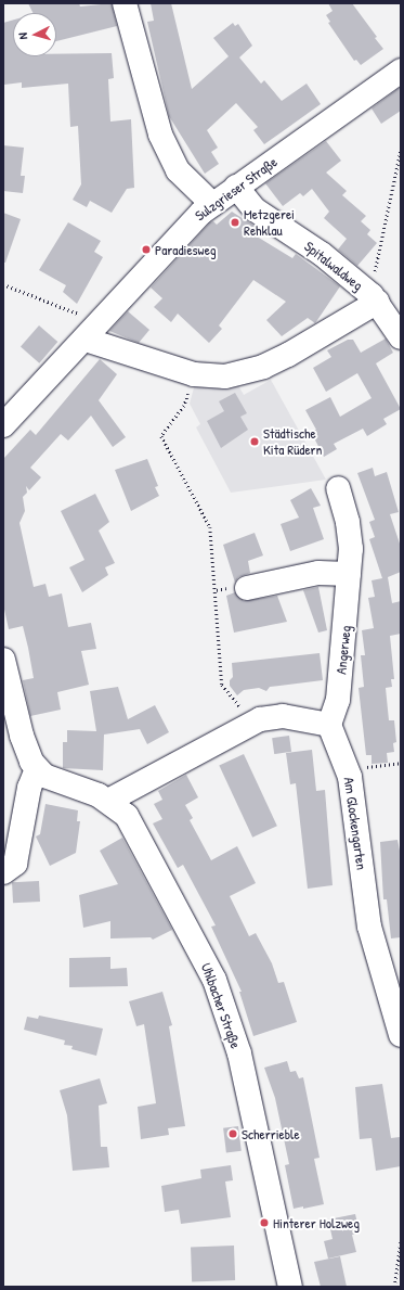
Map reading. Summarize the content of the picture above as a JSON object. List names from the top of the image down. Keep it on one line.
{"streets":{"street":["Sulzgrieser Straße","Spitalwaldweg","Angerweg","Am Glockengarten","Uhlbacher Straße"]},"crossings":[["Sulzgrieser Straße","Spitalwaldweg"],["Angerweg","Am Glockengarten"]],"places":["Metzgerei Rehklau","Paradiesweg","Städtische Kita Rüdern","Scherrieble","Hinterer Holzweg"],"north":"left"}
